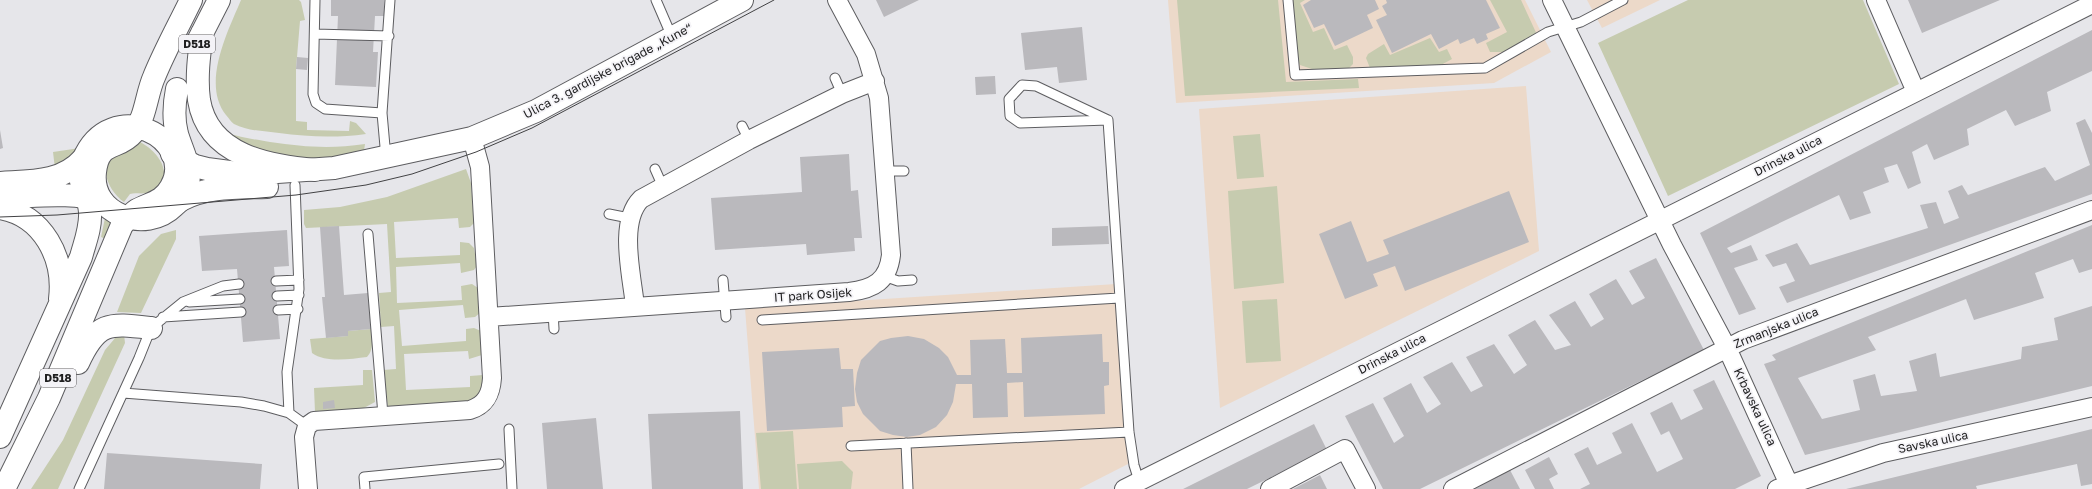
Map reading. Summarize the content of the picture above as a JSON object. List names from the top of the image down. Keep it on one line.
{"streets":{"main road":["D518","Ulica 3. gardijske brigade „Kune“"],"street":["Drinska ulica","IT park Osijek","Zrmanjska ulica","Krbavska ulica","Savska ulica"]},"crossings":[["D518","Ulica 3. gardijske brigade „Kune“"],["Drinska ulica","Krbavska ulica"],["Zrmanjska ulica","Krbavska ulica"],["Krbavska ulica","Savska ulica"]]}
